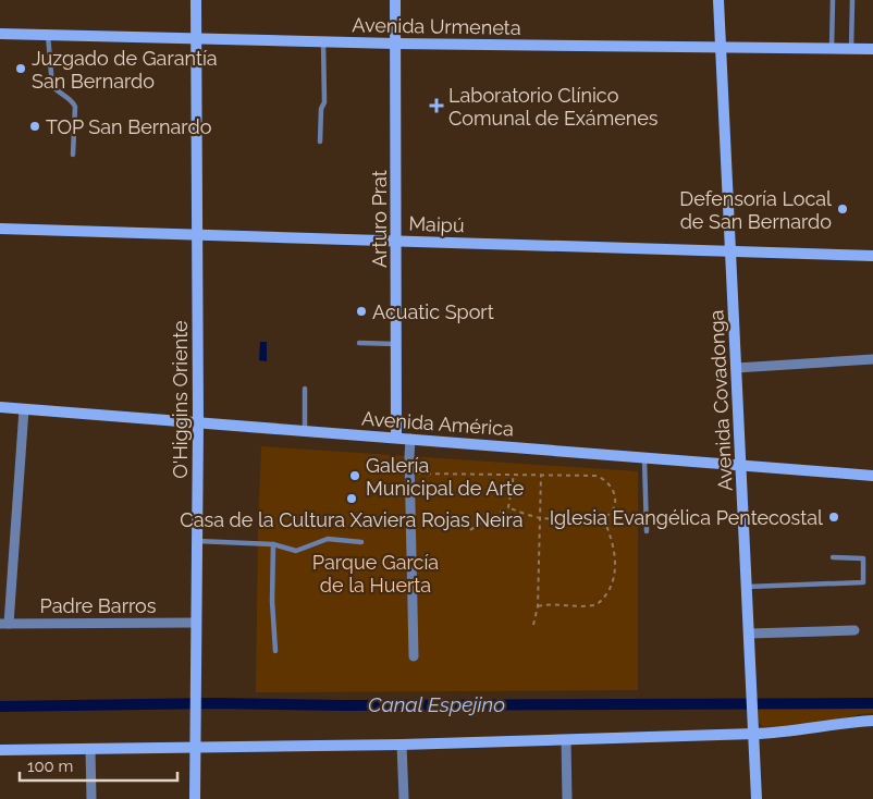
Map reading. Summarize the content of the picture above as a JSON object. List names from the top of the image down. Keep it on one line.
{"streets":{"street":["Avenida Urmeneta","Arturo Prat","Maipú","O'Higgins Oriente","Avenida Covadonga","Avenida América","Padre Barros"]},"crossings":[["Avenida Urmeneta","Arturo Prat"],["Avenida Urmeneta","O'Higgins Oriente"],["Avenida Urmeneta","Avenida Covadonga"],["Arturo Prat","Maipú"],["Arturo Prat","Avenida América"],["Maipú","O'Higgins Oriente"],["Maipú","Avenida Covadonga"],["O'Higgins Oriente","Avenida América"],["O'Higgins Oriente","Padre Barros"],["Avenida Covadonga","Avenida América"]],"water":["Canal Espejino"],"parks":["Parque García de la Huerta"],"places":{"other":["Juzgado de Garantía San Bernardo","TOP San Bernardo","Defensoría Local de San Bernardo","Acuatic Sport","Galería Municipal de Arte","Casa de la Cultura Xaviera Rojas Neira","Iglesia Evangélica Pentecostal"],"health":["Laboratorio Clínico Comunal de Exámenes"]},"scale_bar":"100 m"}
